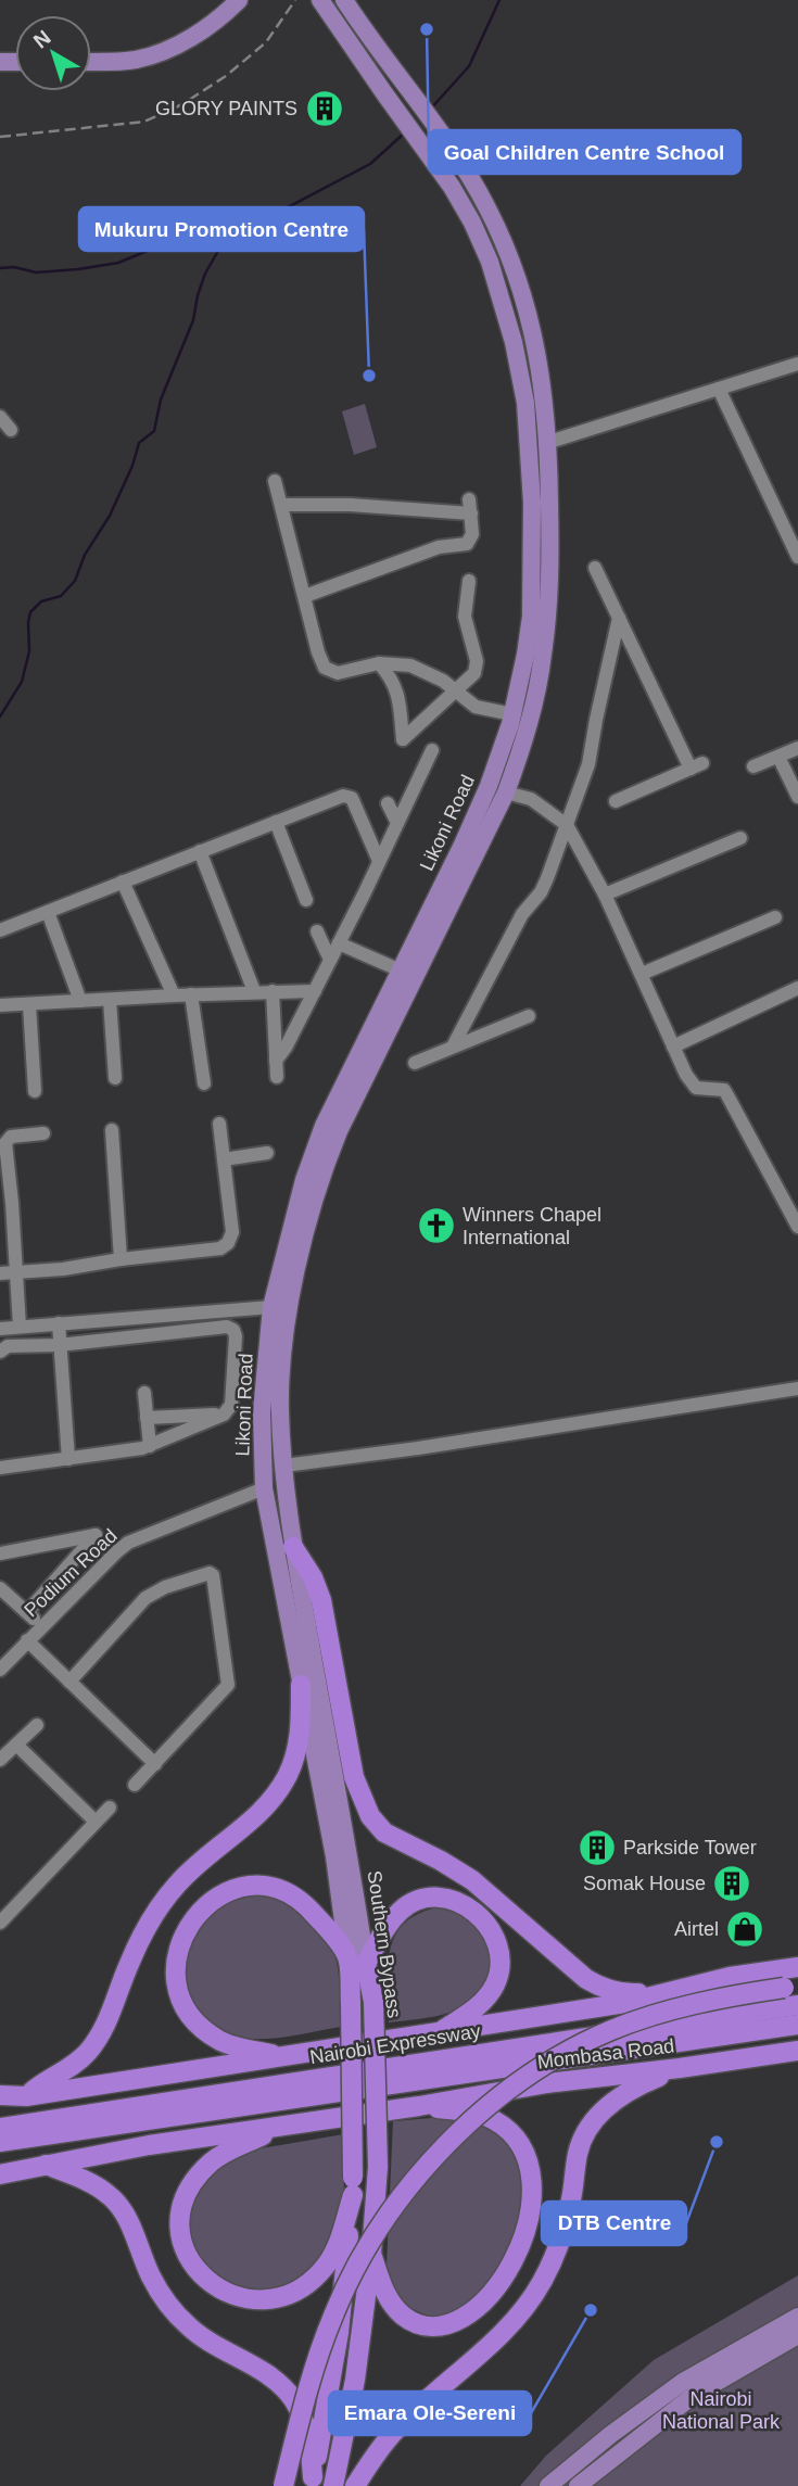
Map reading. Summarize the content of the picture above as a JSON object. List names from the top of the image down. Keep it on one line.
{"streets":{"highway":["Southern Bypass","Nairobi Expressway","Mombasa Road"],"main road":["Likoni Road"],"street":["Podium Road"]},"crossings":[["Likoni Road","Podium Road"],["Likoni Road","Southern Bypass"]],"parks":["Nairobi National Park"],"places":{"other":["Goal Children Centre School","Mukuru Promotion Centre","DTB Centre","Emara Ole-Sereni"],"building":["GLORY PAINTS","Parkside Tower","Somak House"],"church":["Winners Chapel International"],"shop":["Airtel"]},"north":"top left"}
